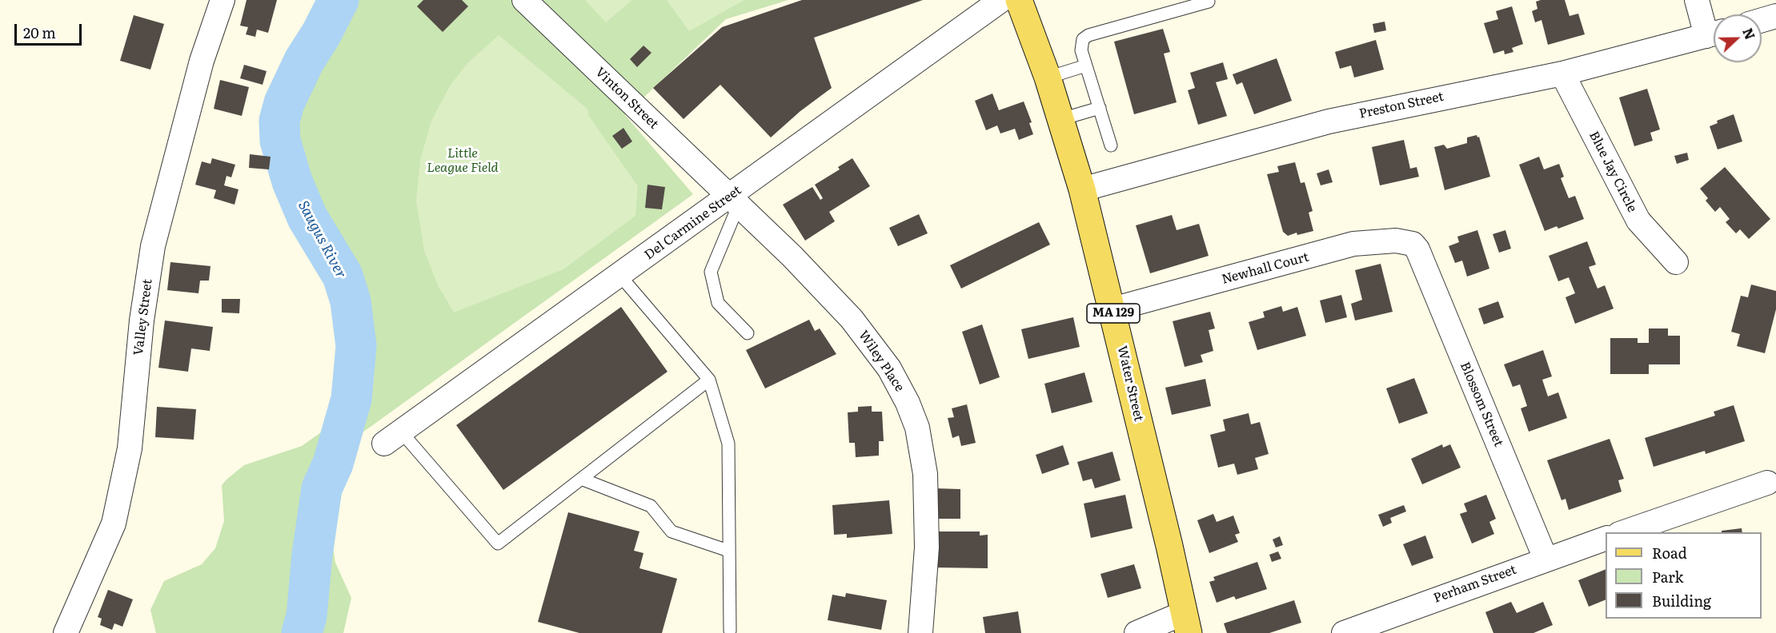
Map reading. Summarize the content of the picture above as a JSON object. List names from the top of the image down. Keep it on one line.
{"streets":{"main road":["MA 129","Water Street"],"street":["Vinton Street","Preston Street","Blue Jay Circle","Del Carmine Street","Newhall Court","Valley Street","Wiley Place","Blossom Street","Perham Street"]},"crossings":[["Vinton Street","Del Carmine Street"],["Vinton Street","Wiley Place"],["Preston Street","Blue Jay Circle"],["Preston Street","Water Street"],["Del Carmine Street","Wiley Place"],["Newhall Court","Water Street"],["Newhall Court","Blossom Street"],["Blossom Street","Perham Street"]],"water":["Saugus River"],"parks":["Little League Field"],"legend":["Road","Park","Building"],"scale_bar":"20 m","north":"right"}
